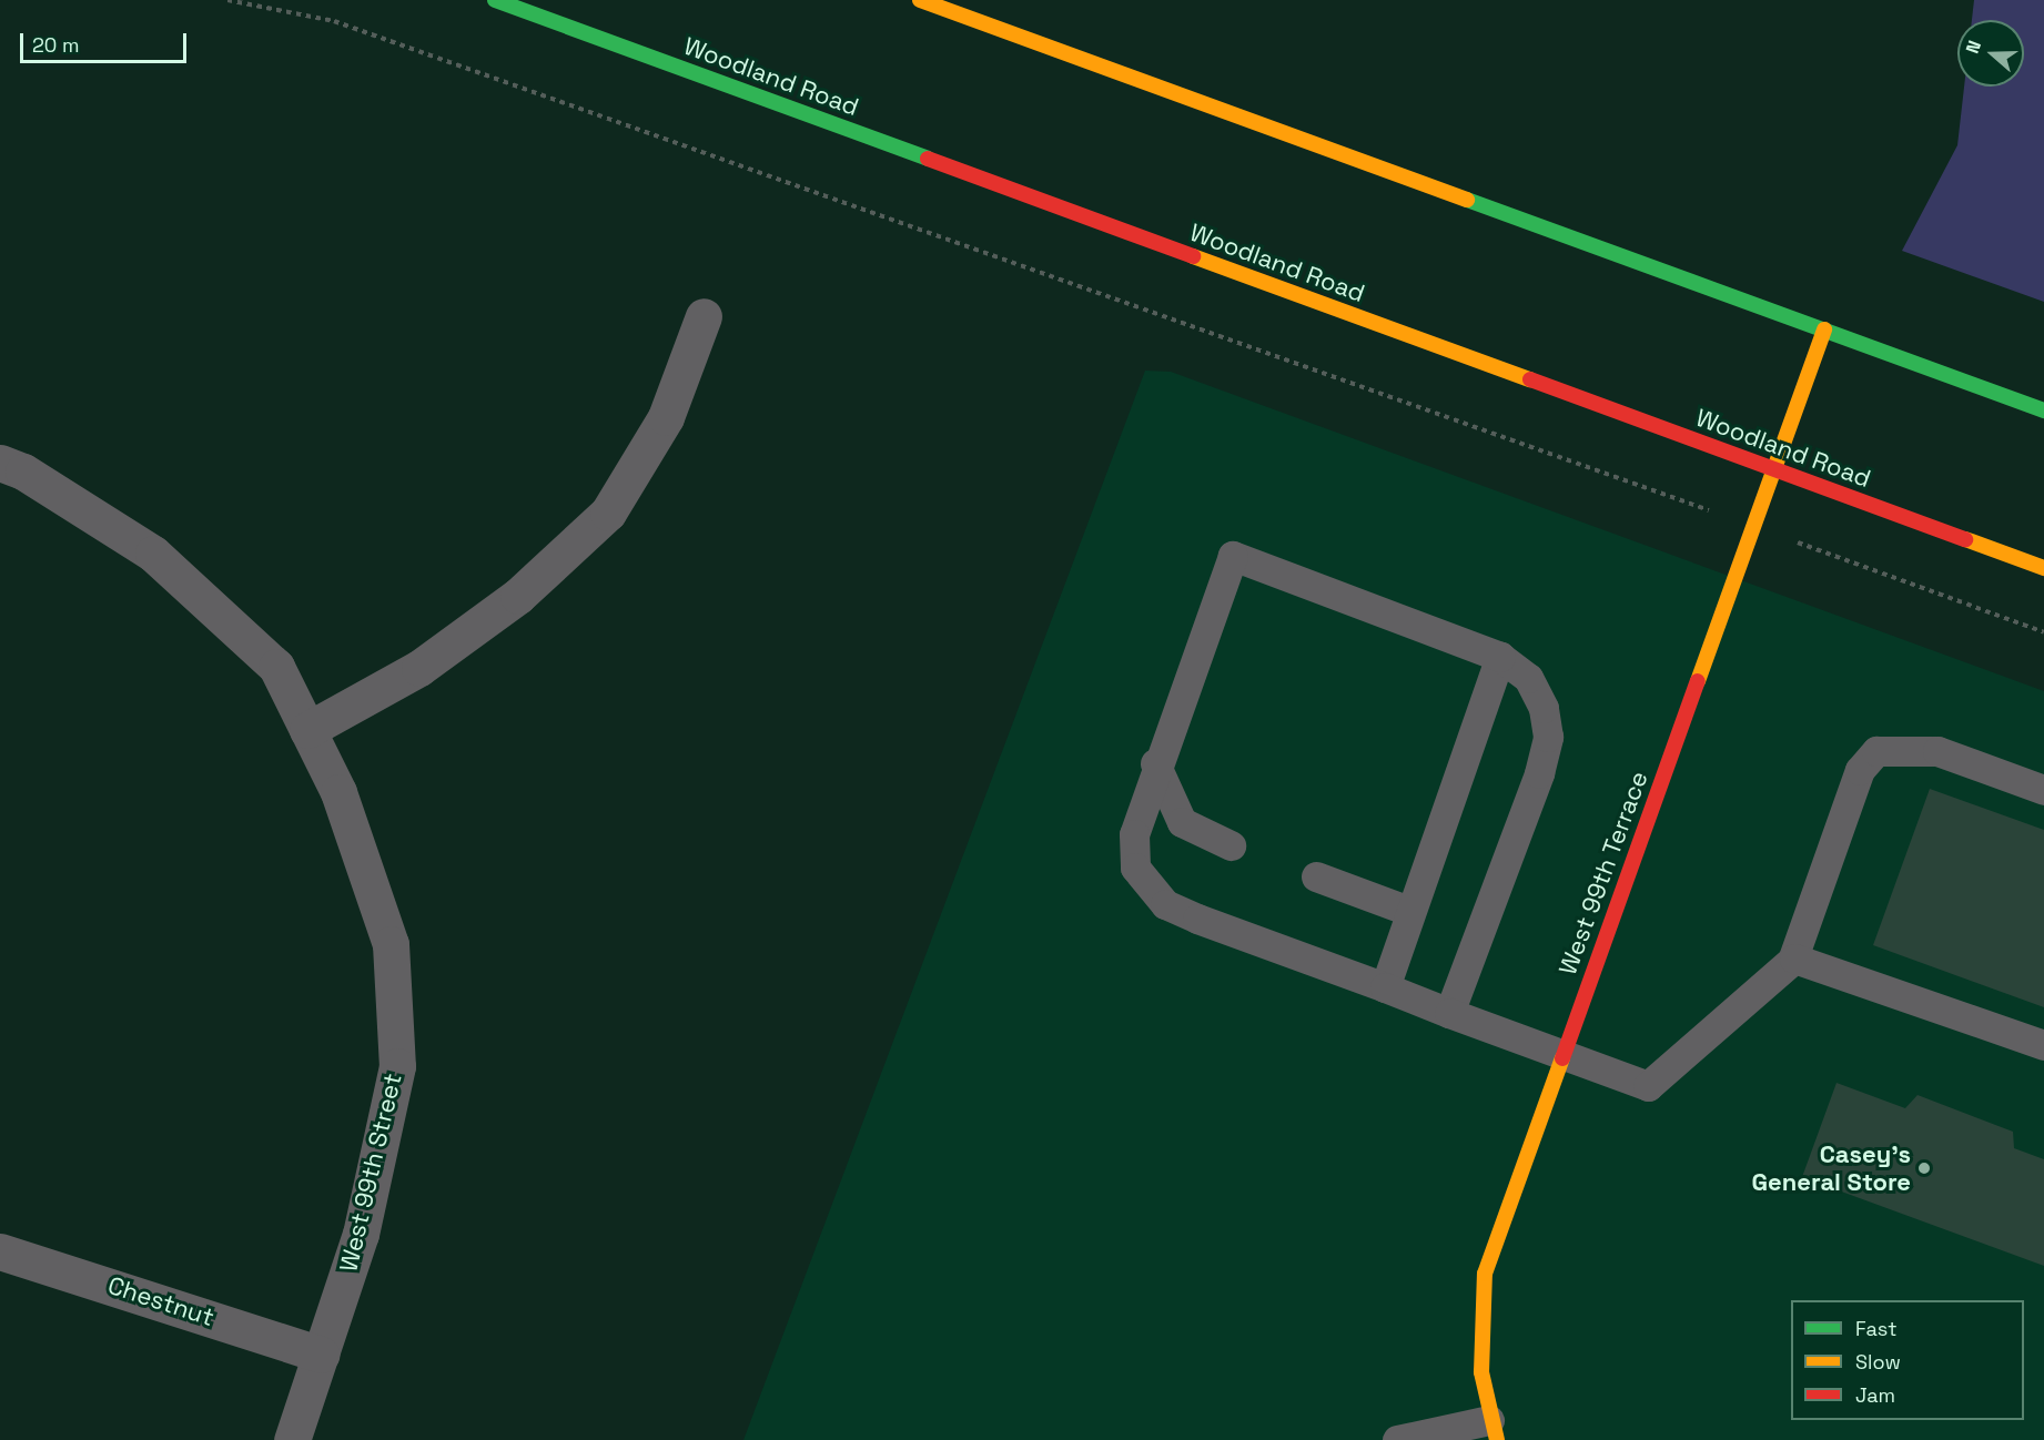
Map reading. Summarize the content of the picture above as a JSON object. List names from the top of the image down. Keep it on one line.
{"streets":{"main road":["Woodland Road","West 99th Terrace"],"street":["West 99th Street","Chestnut"]},"crossings":[["Woodland Road","West 99th Terrace"],["West 99th Street","Chestnut"]],"places":["Casey's General Store"],"legend":["Fast","Slow","Jam"],"scale_bar":"20 m","north":"left"}
